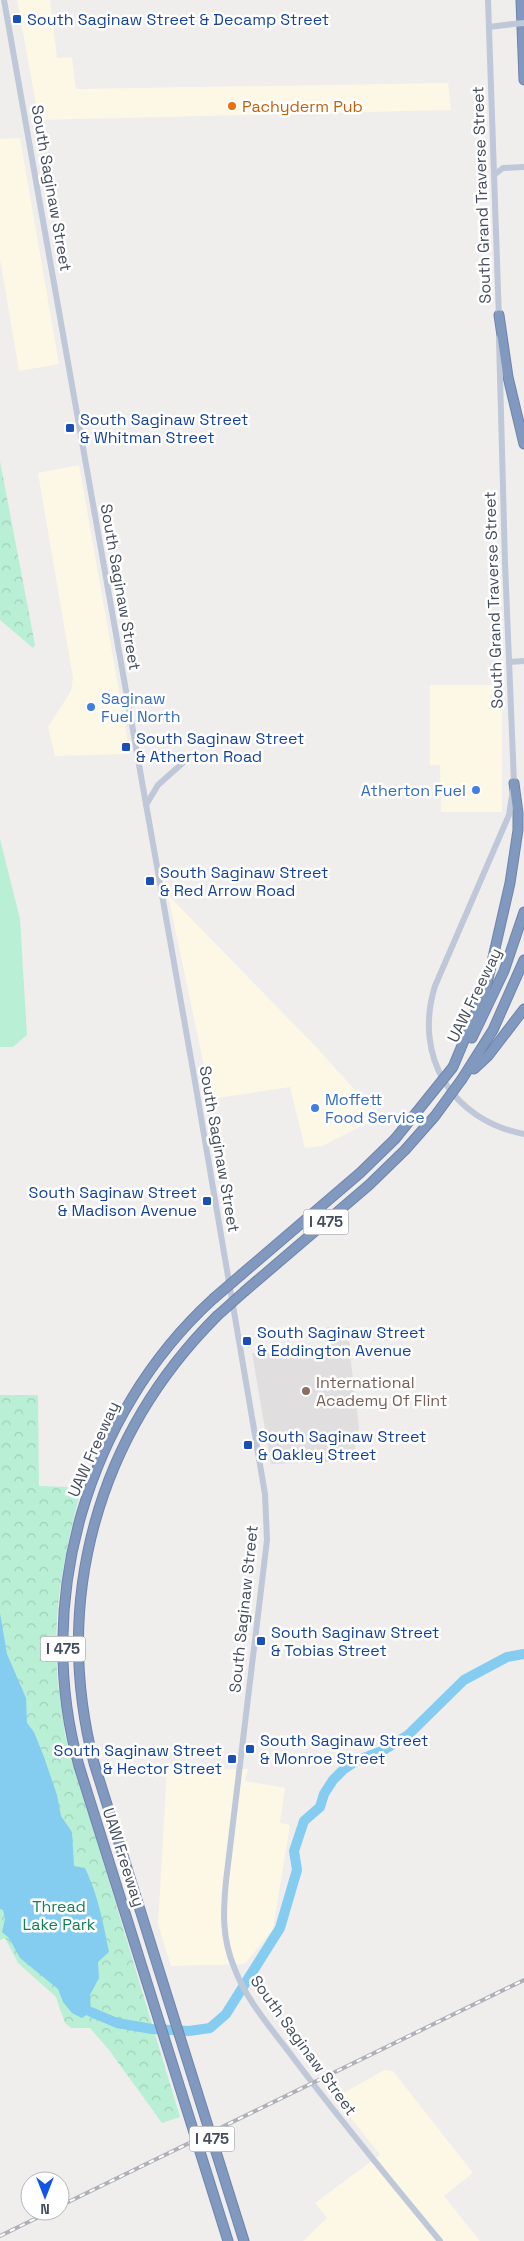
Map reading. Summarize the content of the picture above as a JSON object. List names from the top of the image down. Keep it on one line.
{"streets":{"highway":["UAW Freeway","I 475"],"main road":["South Saginaw Street","South Grand Traverse Street"]},"parks":["Thread Lake Park"],"places":{"transit":["South Saginaw Street & Decamp Street","South Saginaw Street & Whitman Street","South Saginaw Street & Atherton Road","South Saginaw Street & Red Arrow Road","South Saginaw Street & Madison Avenue","South Saginaw Street & Eddington Avenue","South Saginaw Street & Oakley Street","South Saginaw Street & Tobias Street","South Saginaw Street & Monroe Street","South Saginaw Street & Hector Street"],"other":["Pachyderm Pub","Saginaw Fuel North","Atherton Fuel","Moffett Food Service","International Academy Of Flint"]},"north":"bottom"}
